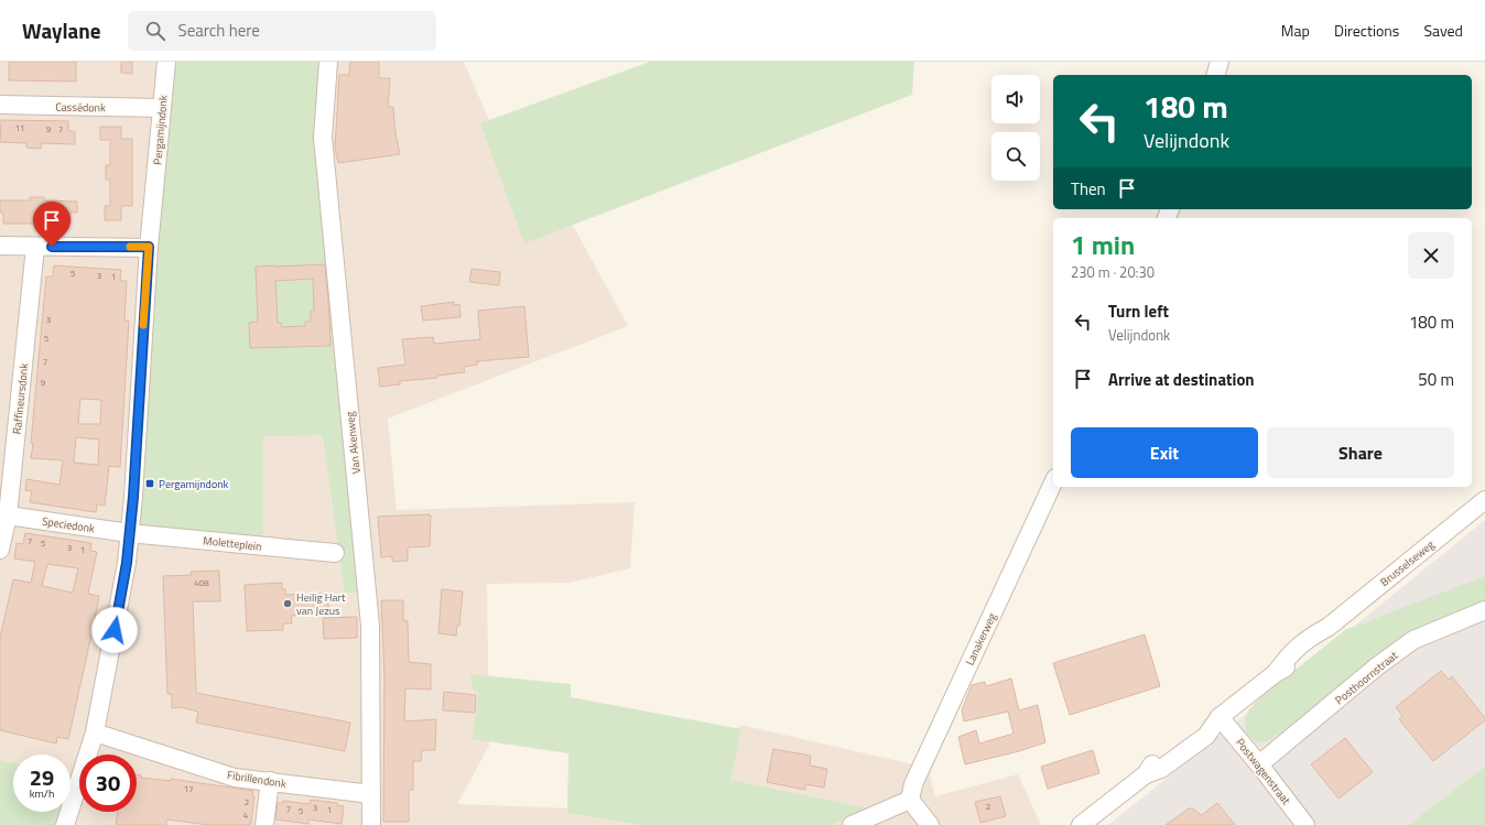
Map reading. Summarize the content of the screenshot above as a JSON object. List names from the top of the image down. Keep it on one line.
{"streets":{"street":["Cassédonk","Pergamijndonk","Raffineursdonk","Van Akenweg","Speciedonk","Moletteplein","Brusselseweg","Lanakerweg","Posthoornstraat","Postwagenstraat","Fibrillendonk"]},"crossings":[["Cassédonk","Pergamijndonk"],["Pergamijndonk","Speciedonk"],["Pergamijndonk","Moletteplein"],["Pergamijndonk","Fibrillendonk"],["Raffineursdonk","Speciedonk"],["Van Akenweg","Fibrillendonk"],["Speciedonk","Moletteplein"],["Brusselseweg","Postwagenstraat"],["Posthoornstraat","Postwagenstraat"]],"places":{"transit":["Pergamijndonk"],"other":["Heilig Hart van Jezus"]},"house_numbers":["11","9","7","5","3","1","3","5","7","9","7","5","3","1","40B","17","2","2","3","7","1","5","4"],"page":{"header":"Waylane","search":"Search here","nav":["Map","Directions","Saved"],"turn":["180 m","Velijndonk"],"then":"Then","heading":["1 min","230 m · 20:30"],"list":[{"name":"Turn left","note":"Velijndonk","value":"180 m"},{"name":"Arrive at destination","value":"50 m"}],"buttons":["Exit","Share"],"speed":"29 km/h","limit":"30"}}
